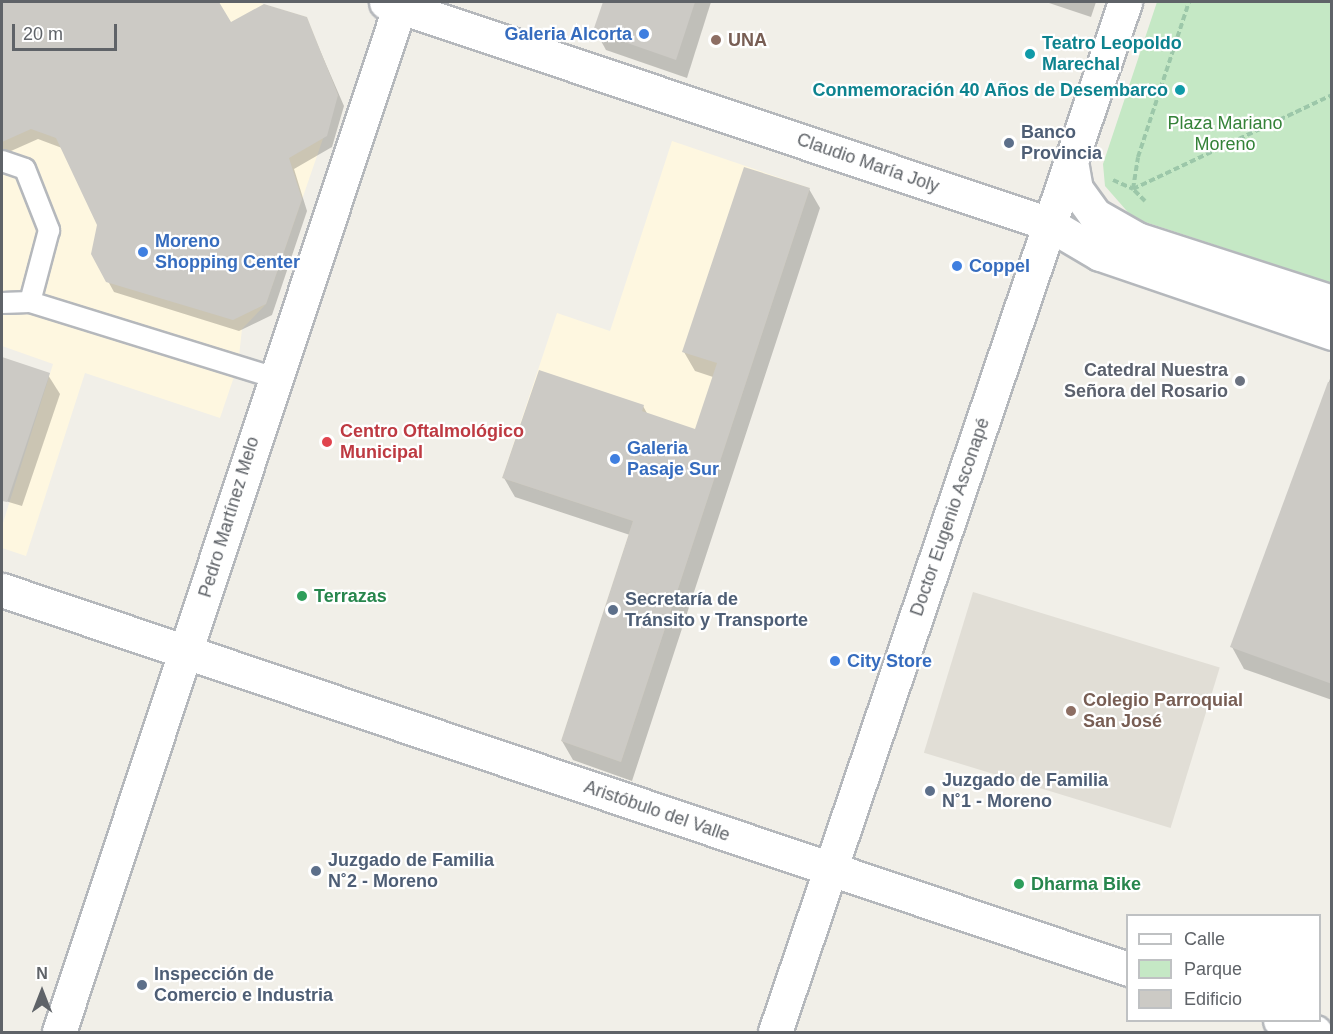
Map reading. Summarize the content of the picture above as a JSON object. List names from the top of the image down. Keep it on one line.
{"streets":{"street":["Claudio María Joly","Pedro Martínez Melo","Doctor Eugenio Asconapé","Aristóbulo del Valle"]},"crossings":[["Claudio María Joly","Pedro Martínez Melo"],["Claudio María Joly","Doctor Eugenio Asconapé"],["Pedro Martínez Melo","Aristóbulo del Valle"],["Doctor Eugenio Asconapé","Aristóbulo del Valle"]],"parks":["Plaza Mariano Moreno"],"places":["Galeria Alcorta","UNA","Teatro Leopoldo Marechal","Conmemoración 40 Años de Desembarco","Banco Provincia","Moreno Shopping Center","Coppel","Catedral Nuestra Señora del Rosario","Centro Oftalmológico Municipal","Galeria Pasaje Sur","Terrazas","Secretaría de Tránsito y Transporte","City Store","Colegio Parroquial San José","Juzgado de Familia N˚1 - Moreno","Juzgado de Familia N˚2 - Moreno","Dharma Bike","Inspección de Comercio e Industria"],"legend":["Calle","Parque","Edificio"],"scale_bar":"20 m","north":"top"}
